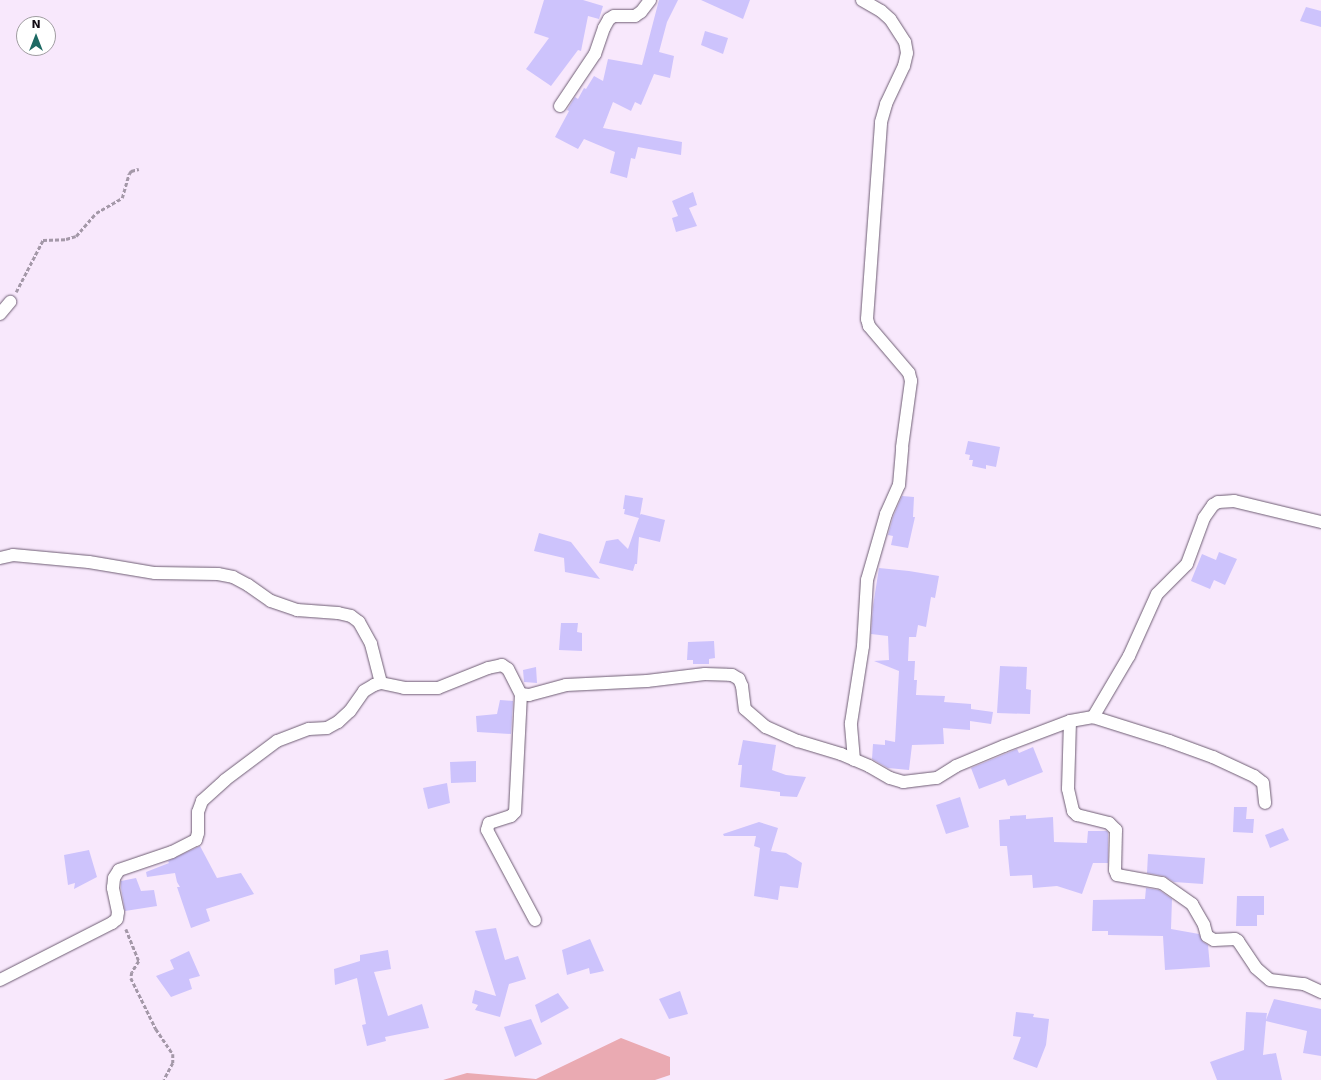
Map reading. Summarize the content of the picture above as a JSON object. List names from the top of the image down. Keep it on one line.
{"north":"top"}
